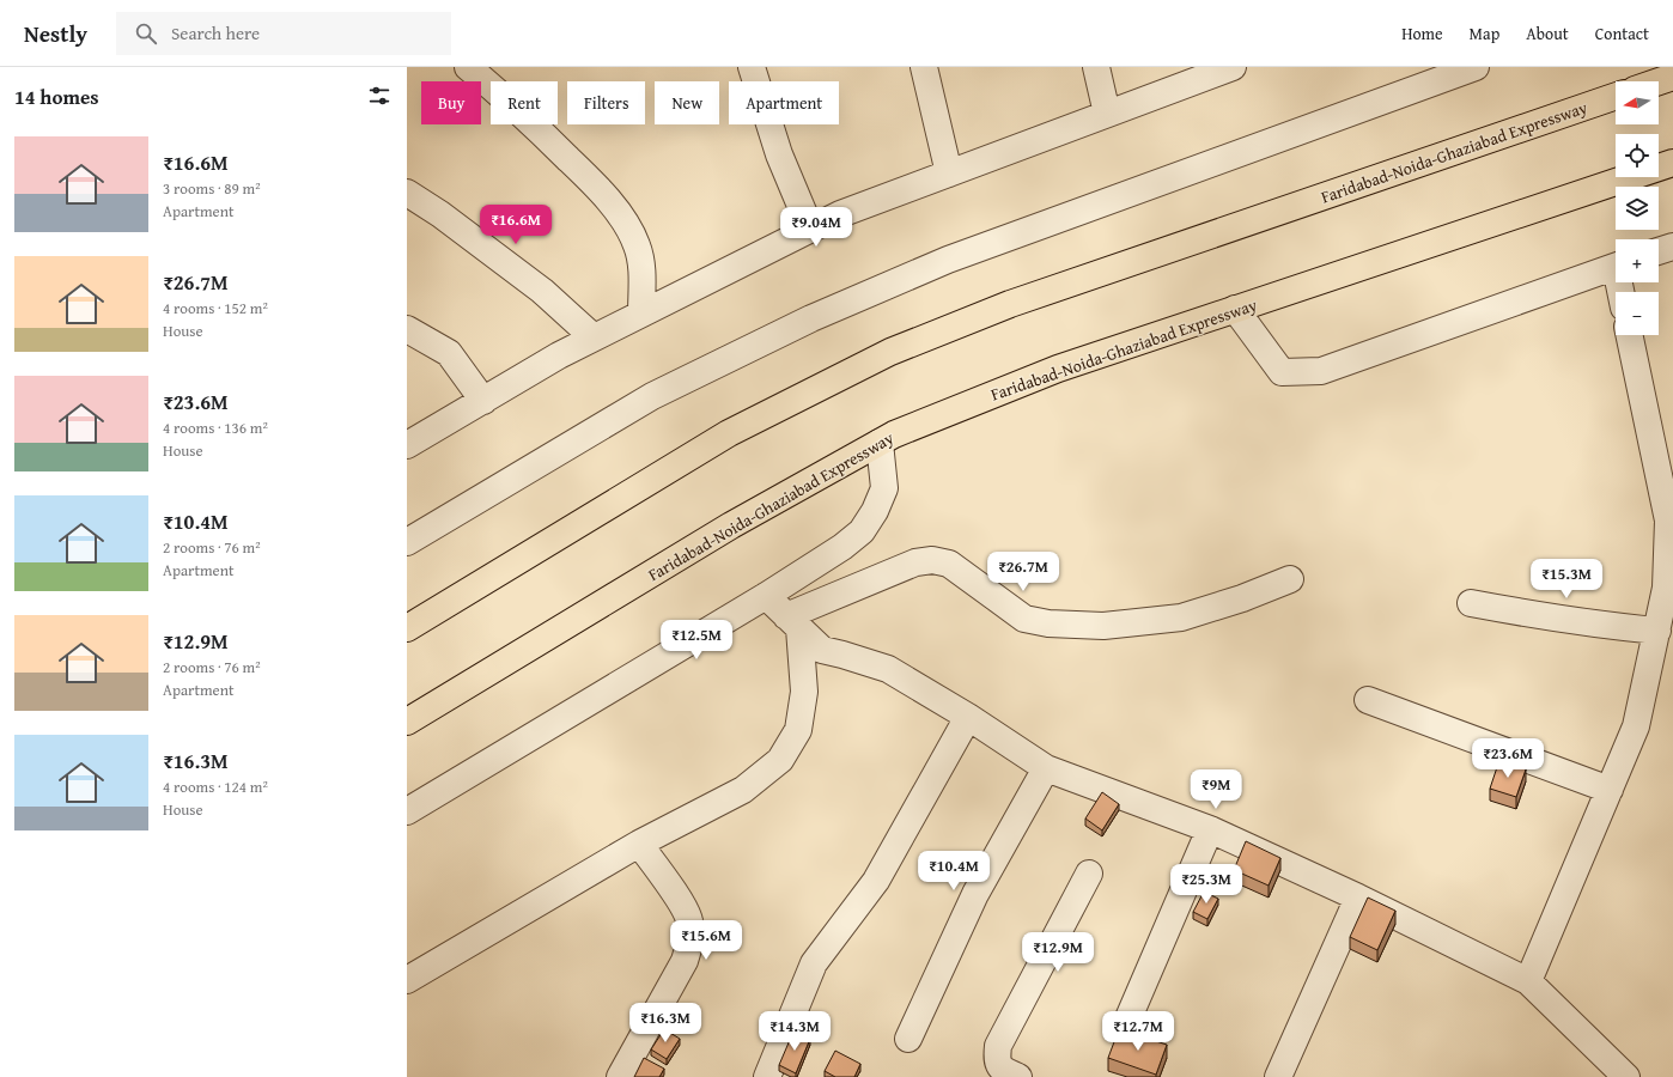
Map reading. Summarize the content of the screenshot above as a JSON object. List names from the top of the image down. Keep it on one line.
{"streets":{"main road":["Faridabad-Noida-Ghaziabad Expressway"]},"north":"left","page":{"header":"Nestly","search":"Search here","nav":["Home","Map","About","Contact"],"heading":"14 homes","map_buttons":["+","−"],"chip":["Buy","Rent","Filters","New","Apartment"],"list":[{"name":"₹16.6M","note":"3 rooms · 89 m² · Apartment"},{"name":"₹26.7M","note":"4 rooms · 152 m² · House"},{"name":"₹23.6M","note":"4 rooms · 136 m² · House"},{"name":"₹10.4M","note":"2 rooms · 76 m² · Apartment"},{"name":"₹12.9M","note":"2 rooms · 76 m² · Apartment"},{"name":"₹16.3M","note":"4 rooms · 124 m² · House"}],"price":["₹16.6M","₹9.04M","₹26.7M","₹15.3M","₹12.5M","₹23.6M","₹9M","₹10.4M","₹25.3M","₹15.6M","₹12.9M","₹16.3M","₹14.3M","₹12.7M"]}}
